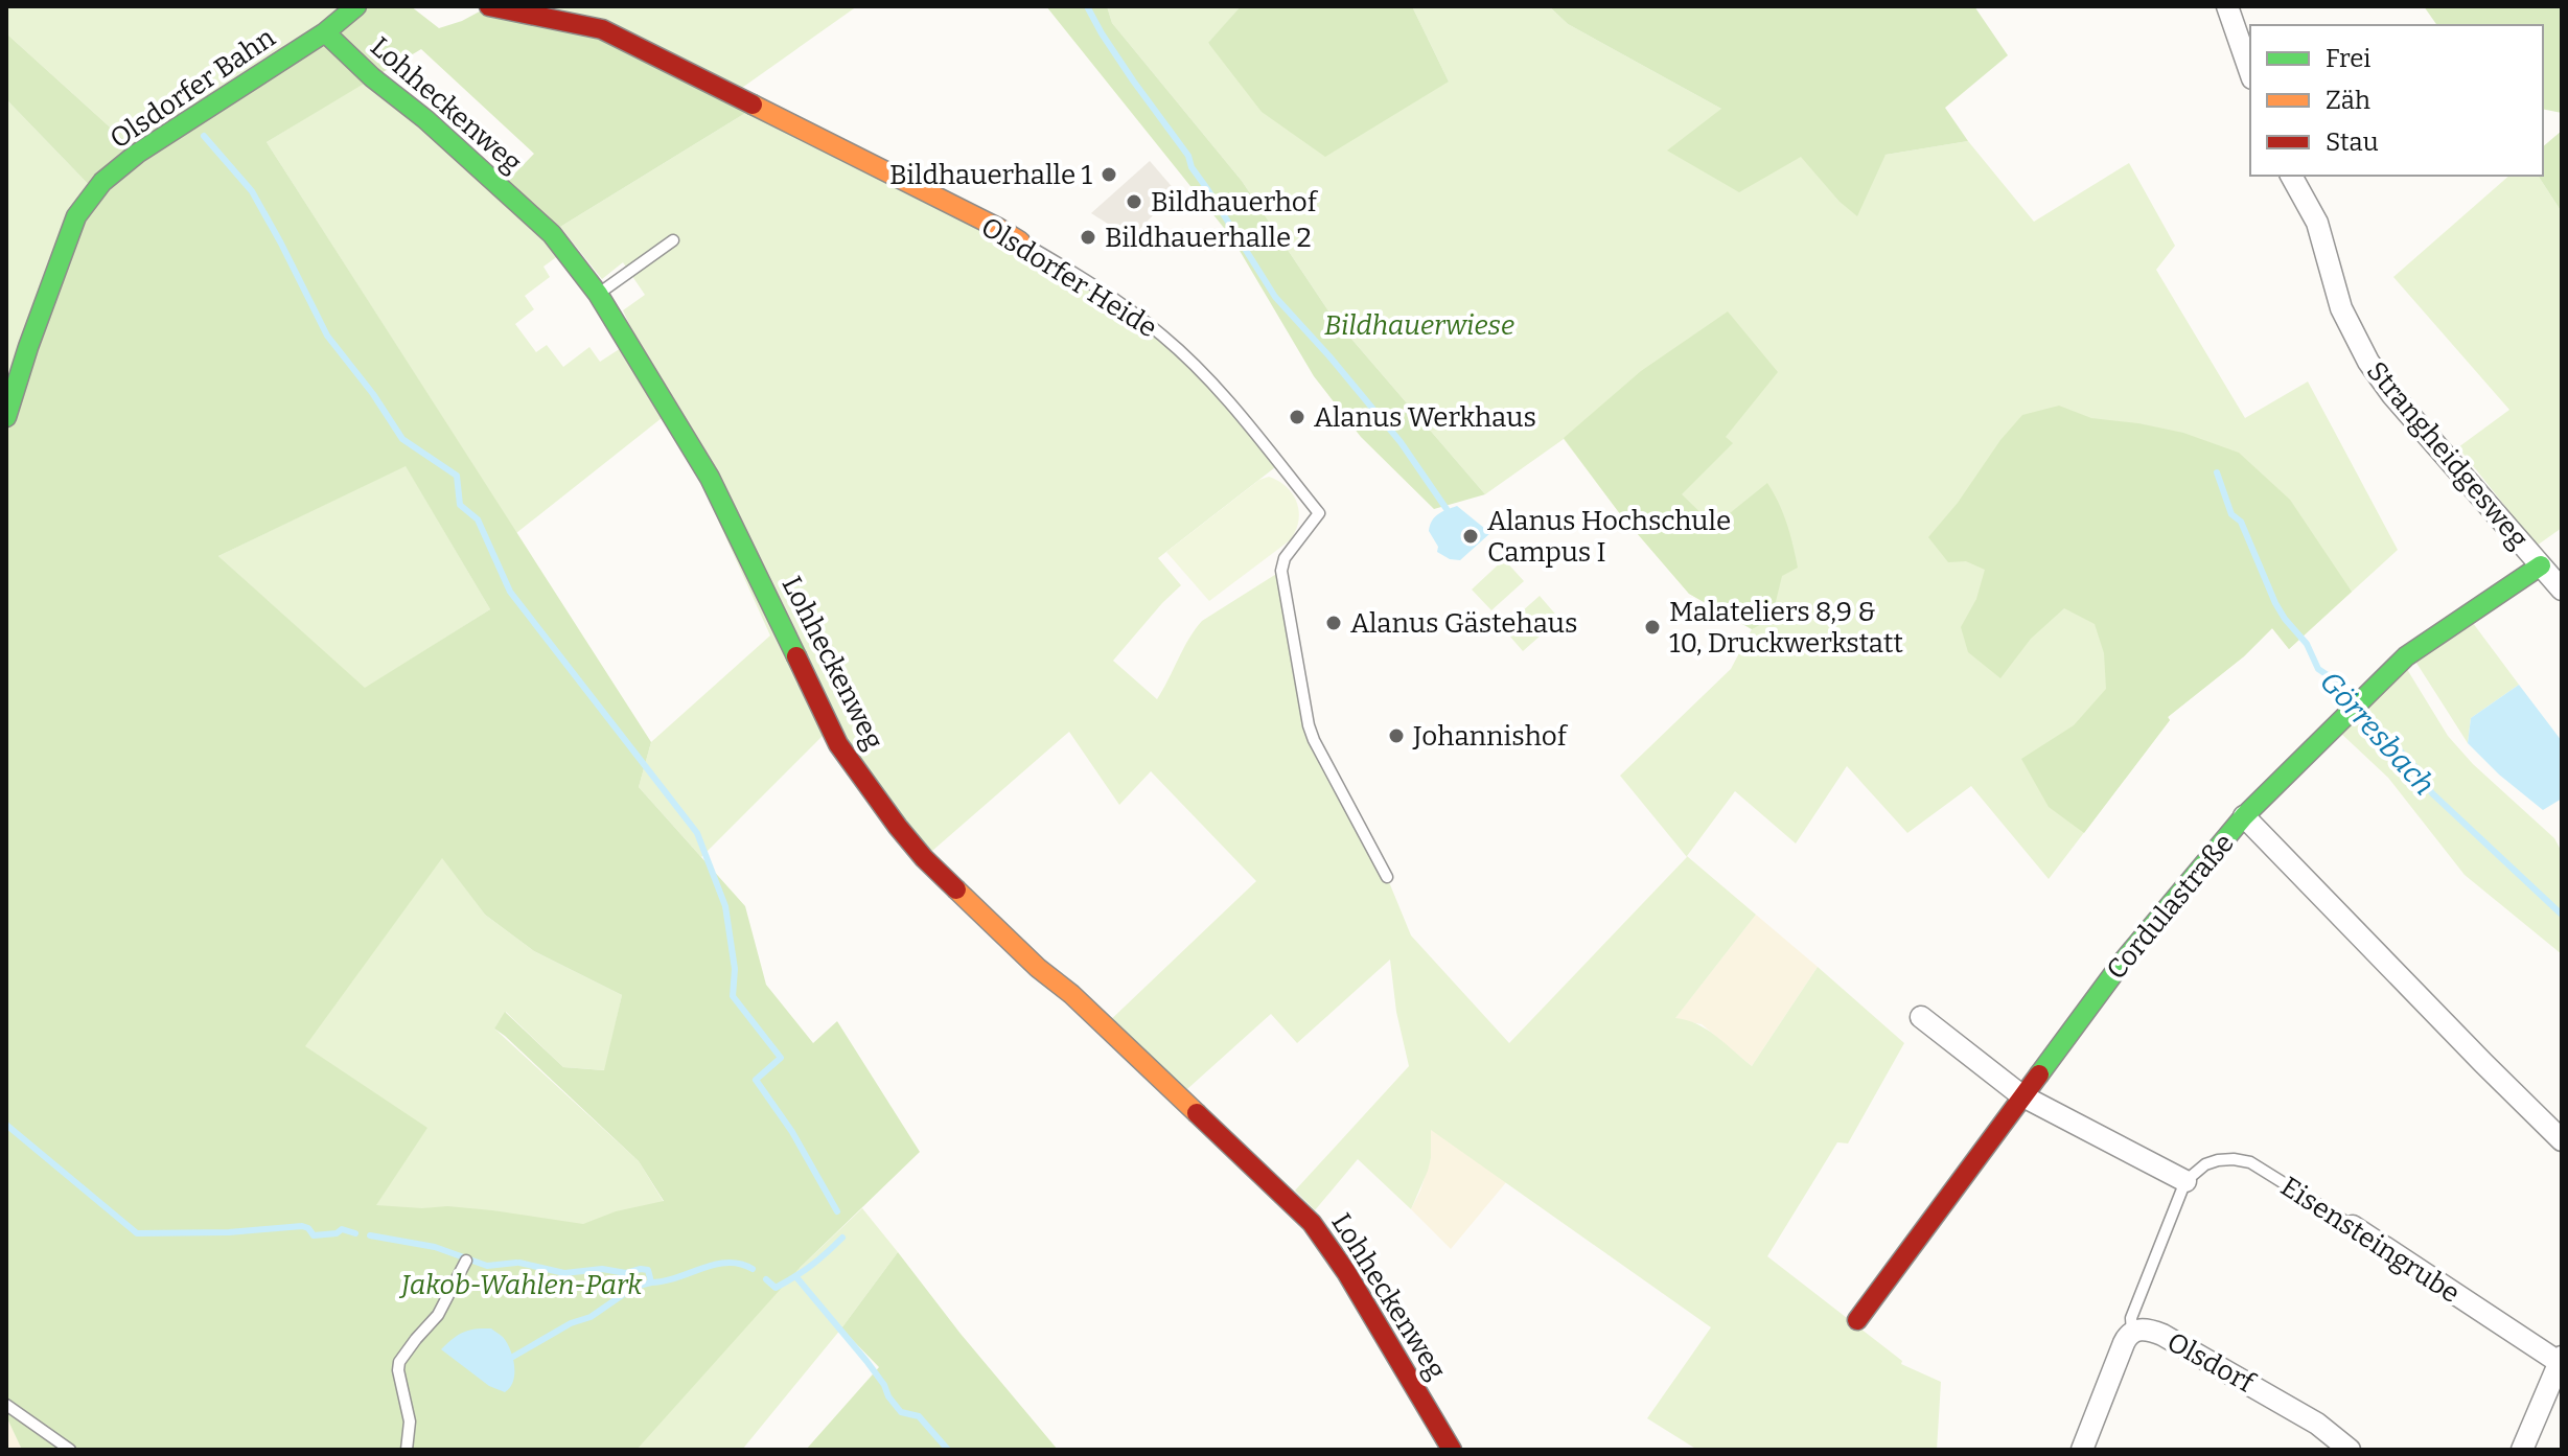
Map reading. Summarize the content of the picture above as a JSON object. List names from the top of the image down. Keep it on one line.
{"streets":{"street":["Olsdorfer Bahn","Lohheckenweg","Olsdorfer Heide","Strangheidgesweg","Cordulastraße","Eisensteingrube","Olsdorf"]},"crossings":[["Olsdorfer Bahn","Lohheckenweg"]],"water":["Görresbach"],"parks":["Bildhauerwiese","Jakob-Wahlen-Park"],"places":["Bildhauerhalle 1","Bildhauerhof","Bildhauerhalle 2","Alanus Werkhaus","Alanus Hochschule Campus I","Alanus Gästehaus","Malateliers 8,9 & 10, Druckwerkstatt","Johannishof"],"legend":["Frei","Zäh","Stau"]}
